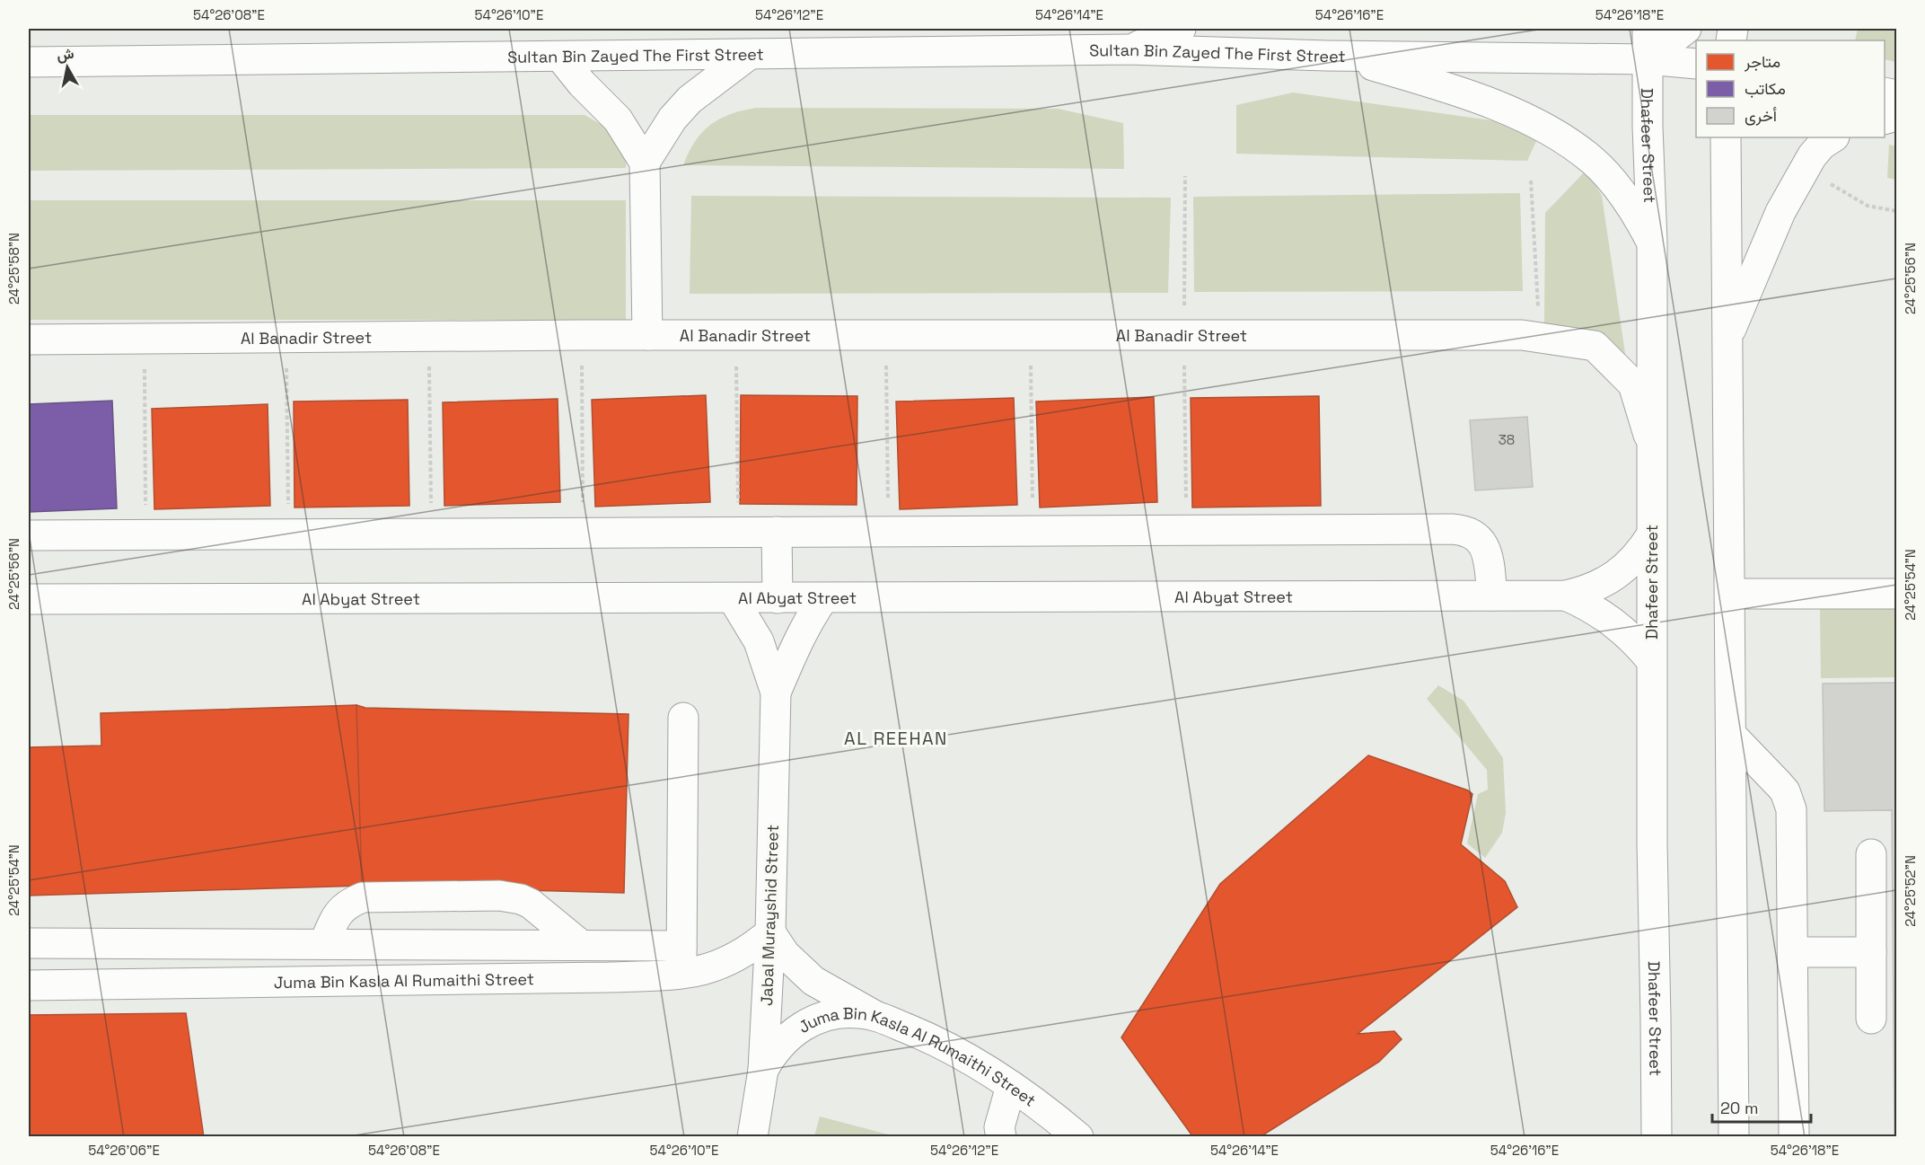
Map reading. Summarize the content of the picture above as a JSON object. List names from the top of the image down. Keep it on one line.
{"streets":{"street":["Sultan Bin Zayed The First Street","Dhafeer Street","Al Banadir Street","Al Abyat Street","Jabal Murayshid Street","Juma Bin Kasla Al Rumaithi Street"]},"crossings":[["Sultan Bin Zayed The First Street","Dhafeer Street"],["Dhafeer Street","Al Banadir Street"],["Dhafeer Street","Al Abyat Street"],["Al Abyat Street","Jabal Murayshid Street"],["Jabal Murayshid Street","Juma Bin Kasla Al Rumaithi Street"]],"districts":["AL REEHAN"],"house_numbers":["38"],"legend":["متاجر","مكاتب","أخرى"],"scale_bar":"20 m","north":"top","coordinates":["54°26'08\"E","54°26'10\"E","54°26'12\"E","54°26'14\"E","54°26'16\"E","54°26'18\"E","24°25'58\"N","24°25'56\"N","24°25'54\"N","24°25'52\"N","54°26'06\"E"]}
